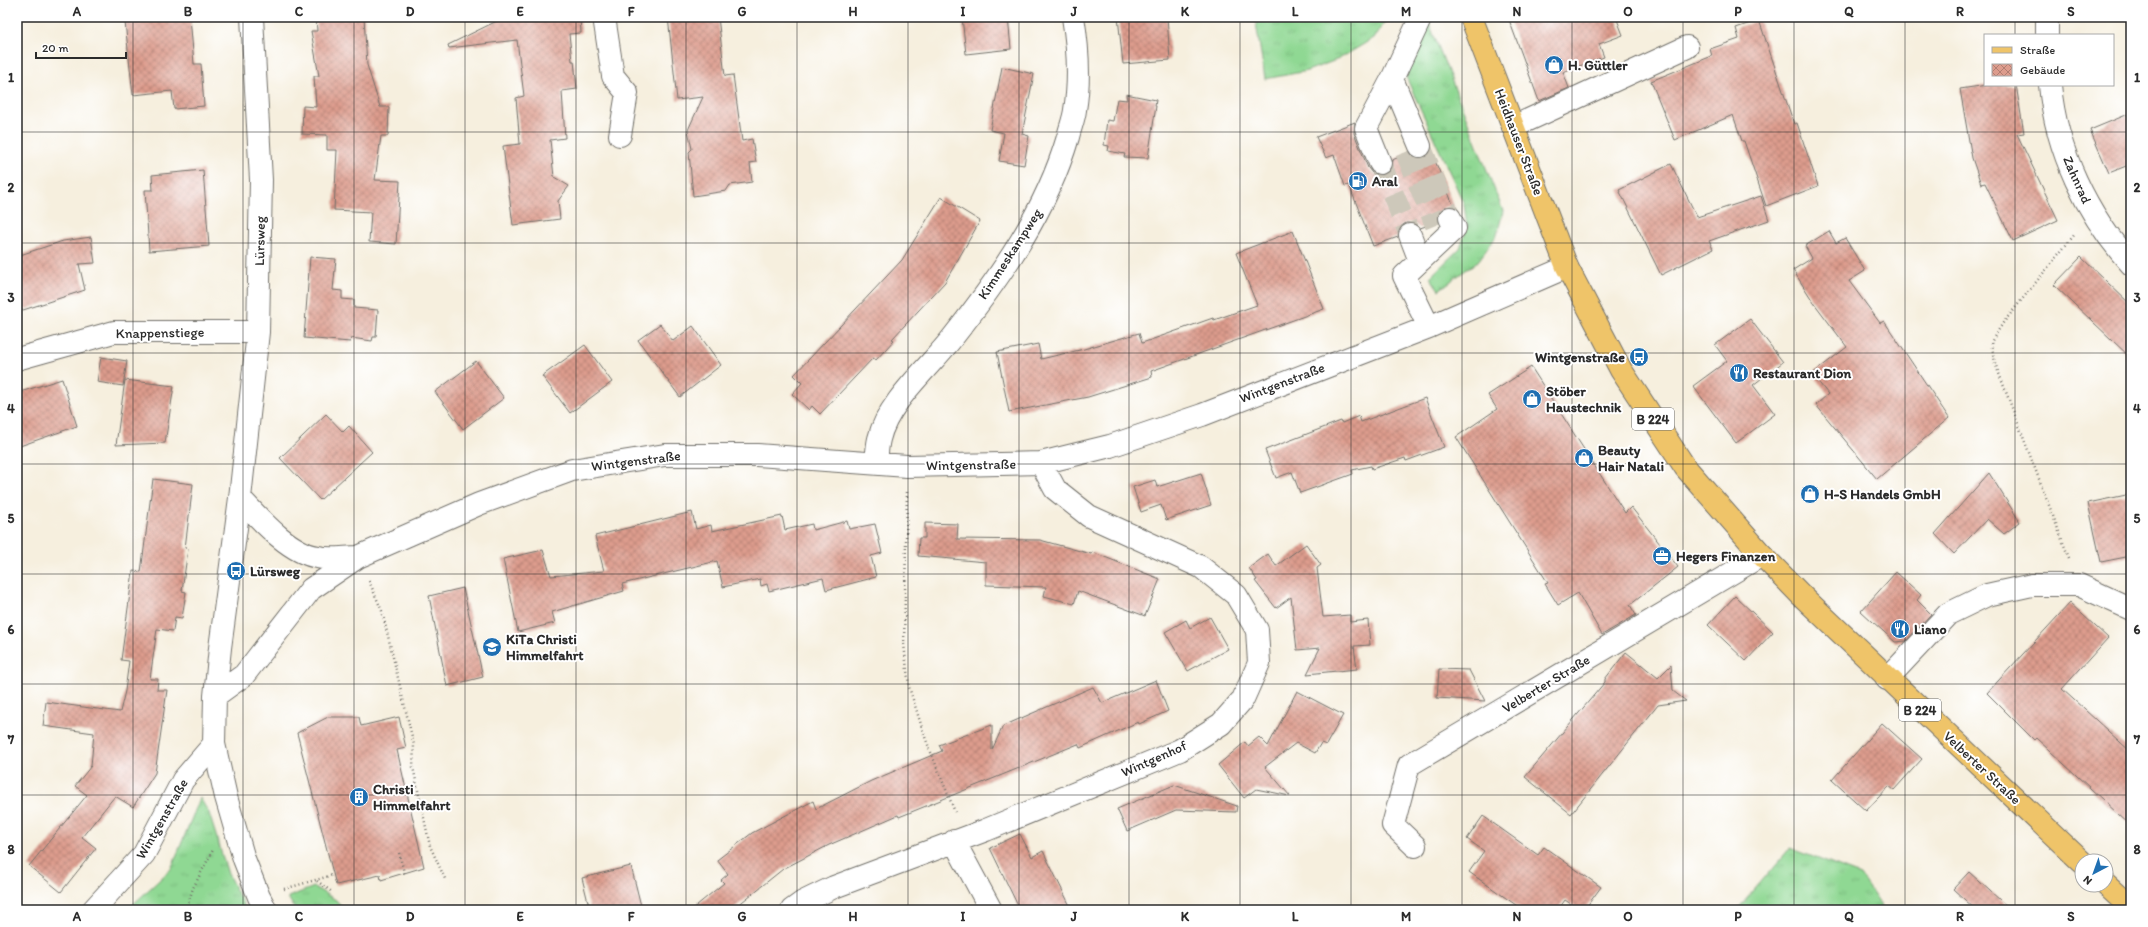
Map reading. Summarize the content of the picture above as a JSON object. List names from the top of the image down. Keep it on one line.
{"streets":{"main road":["Heidhauser Straße","B 224","Velberter Straße"],"street":["Zahnrad","Lürsweg","Kimmeskampweg","Knappenstiege","Wintgenstraße","Wintgenhof"]},"crossings":[["Heidhauser Straße","Wintgenstraße"],["Heidhauser Straße","Velberter Straße"],["Lürsweg","Knappenstiege"],["Lürsweg","Wintgenstraße"],["Kimmeskampweg","Wintgenstraße"],["Wintgenstraße","Velberter Straße"],["Wintgenstraße","Wintgenhof"]],"places":{"shop":["H. Güttler","Stöber Haustechnik","Beauty Hair Natali","H-S Handels GmbH"],"fuel station":["Aral"],"bus stop":["Wintgenstraße","Lürsweg"],"restaurant":["Restaurant Dion","Liano"],"office":["Hegers Finanzen"],"school or university":["KiTa Christi Himmelfahrt"],"building":["Christi Himmelfahrt"]},"legend":["Straße","Gebäude"],"scale_bar":"20 m","north":"bottom left","grid":{"columns":["A","B","C","D","E","F","G","H","I","J","K","L","M","N","O","P","Q","R","S"],"rows":["1","2","3","4","5","6","7","8"]}}
